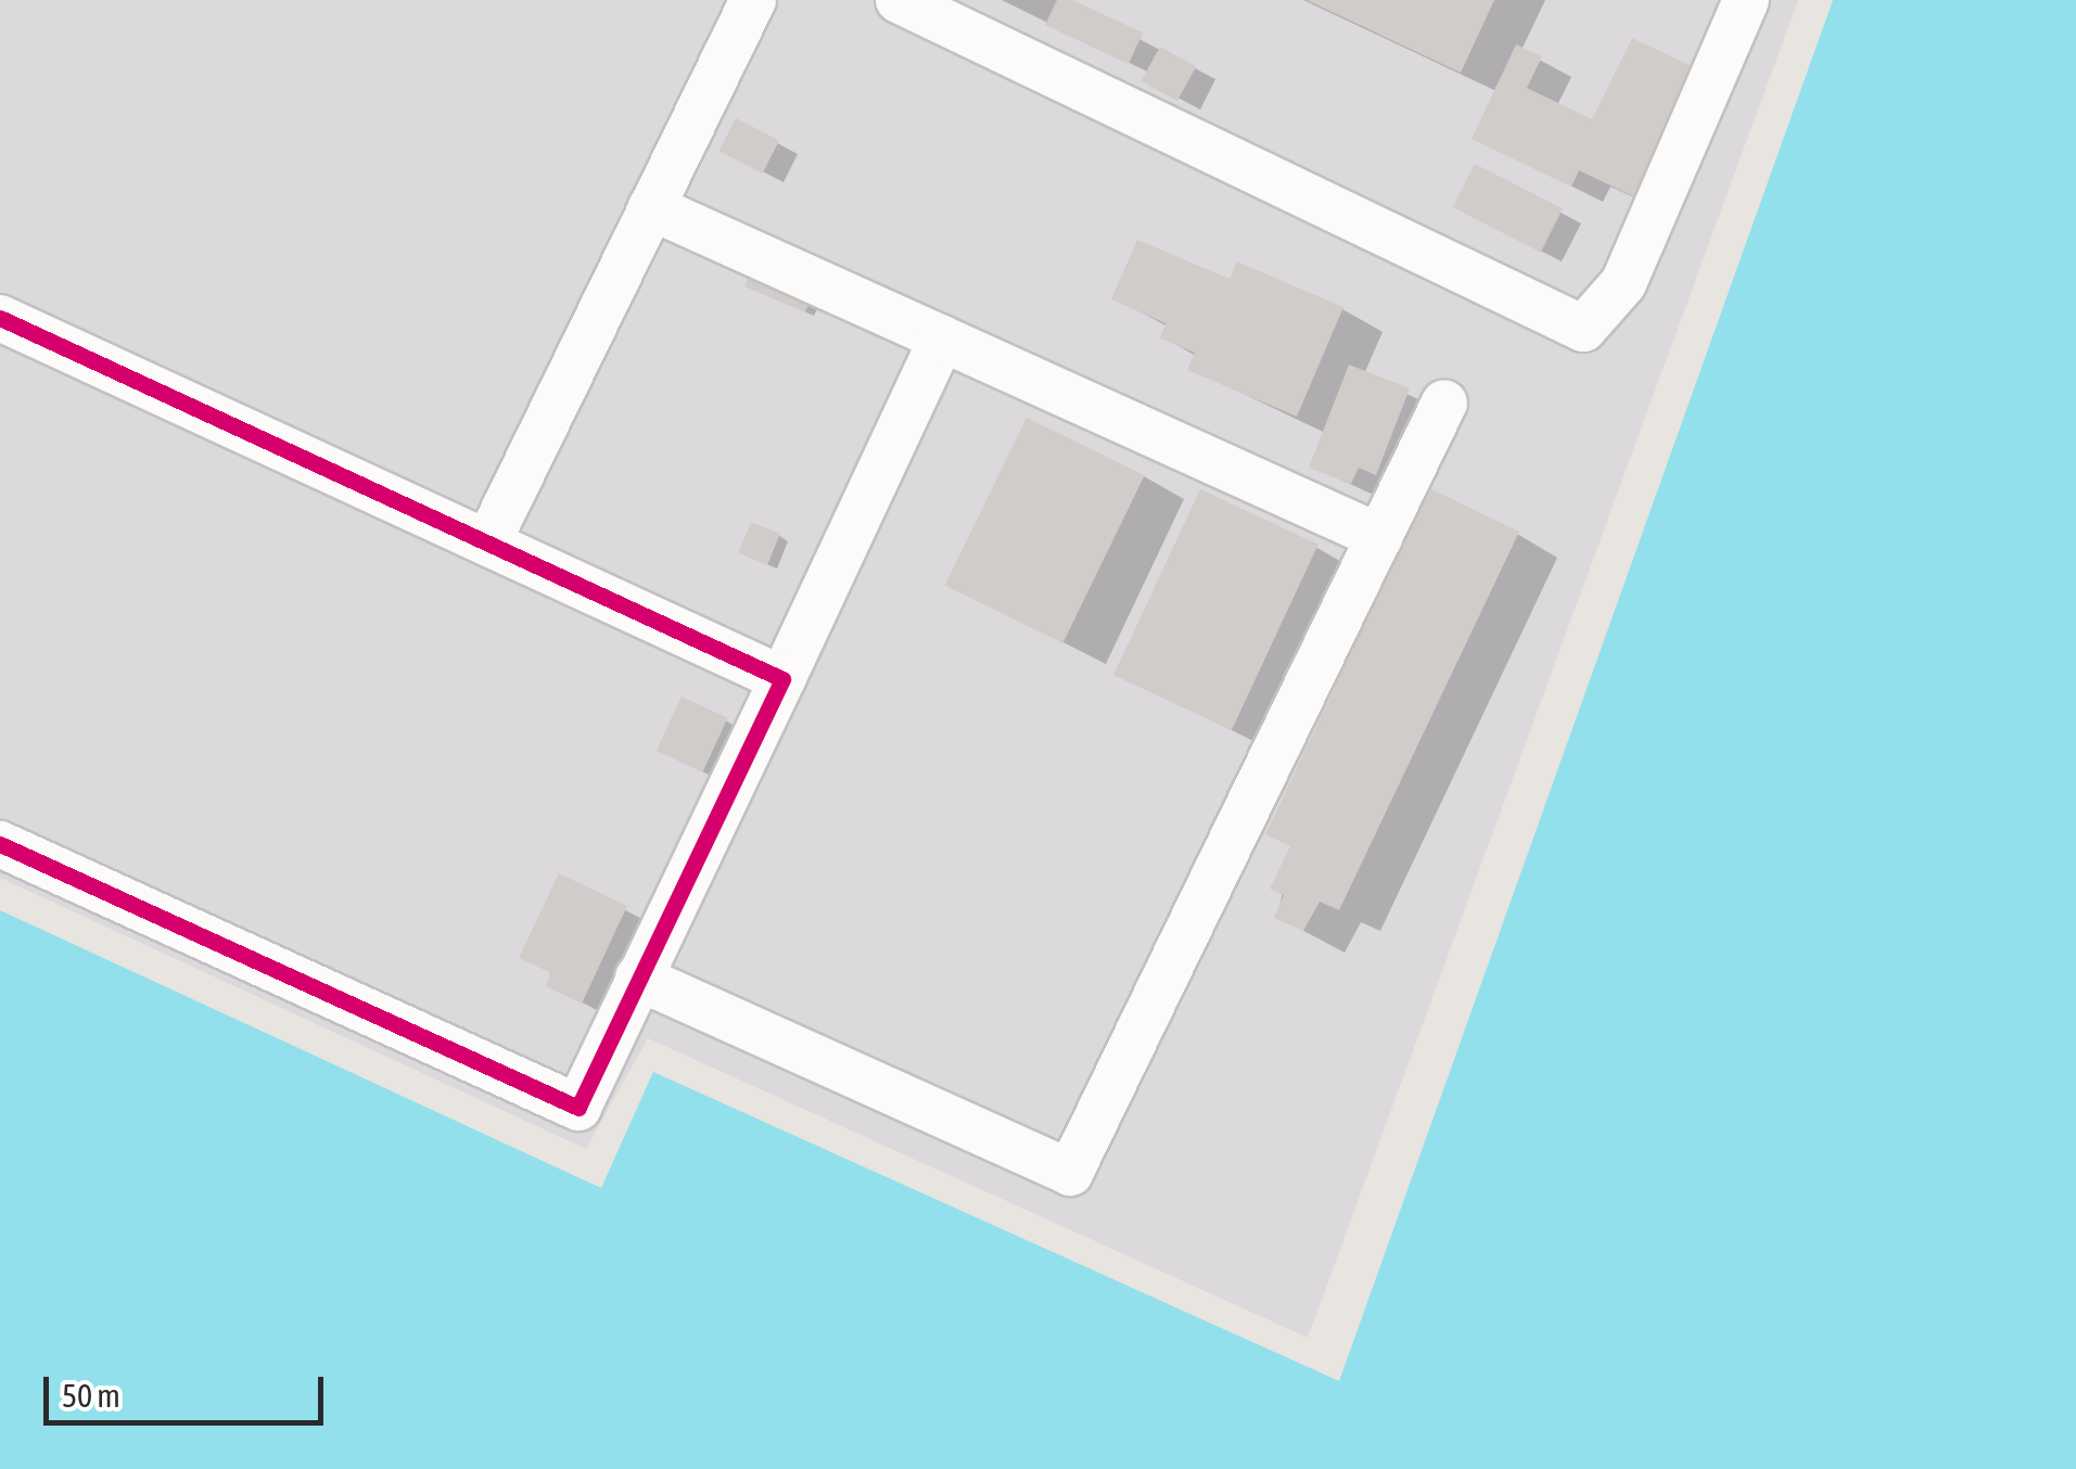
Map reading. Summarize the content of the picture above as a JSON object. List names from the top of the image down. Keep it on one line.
{"scale_bar":"50 m"}
